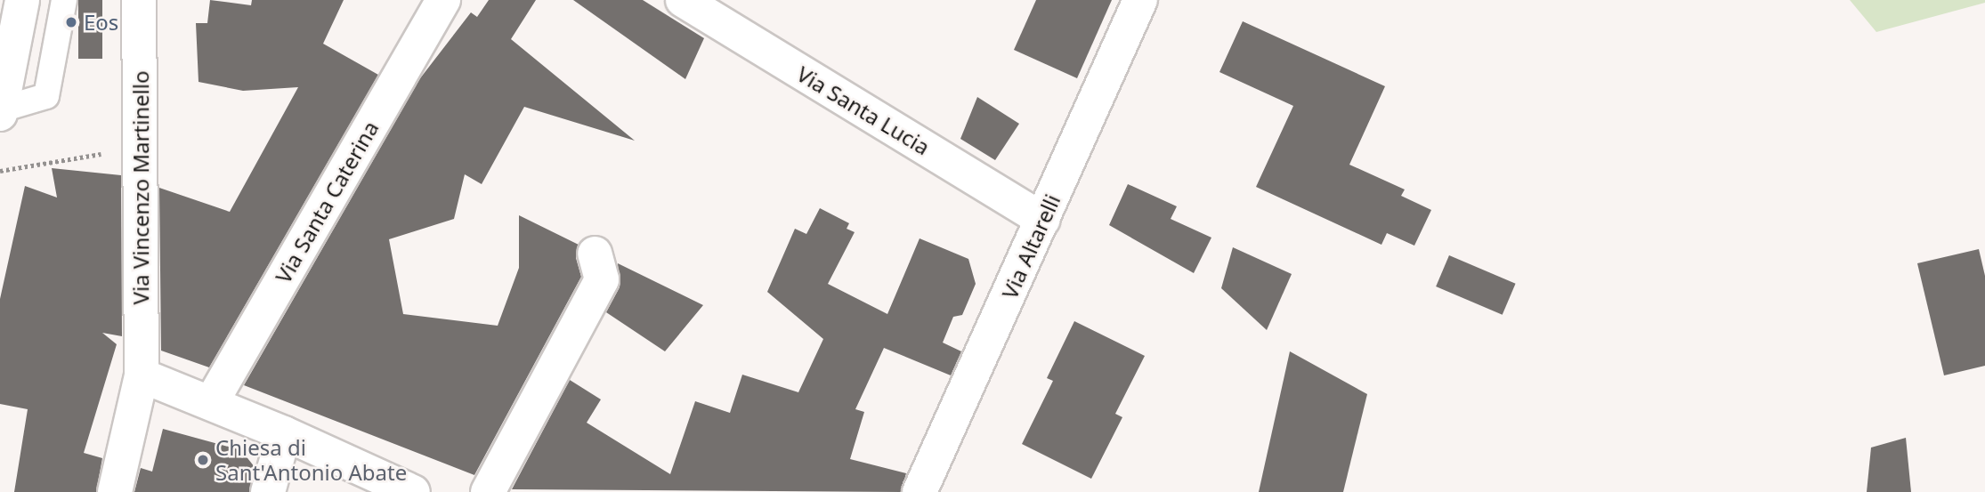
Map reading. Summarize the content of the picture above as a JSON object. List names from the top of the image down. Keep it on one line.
{"streets":{"street":["Via Santa Lucia","Via Vincenzo Martinello","Via Santa Caterina","Via Altarelli"]},"crossings":[["Via Santa Lucia","Via Altarelli"]],"places":["Eos","Chiesa di Sant'Antonio Abate"]}
